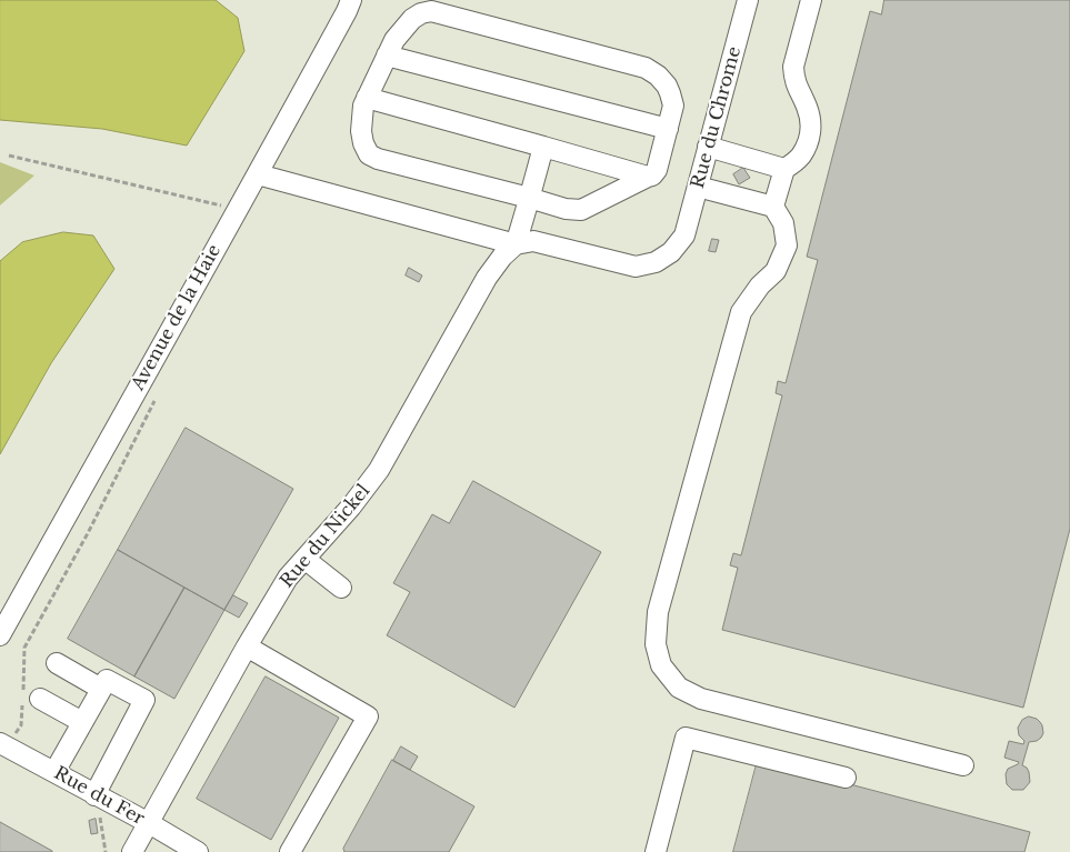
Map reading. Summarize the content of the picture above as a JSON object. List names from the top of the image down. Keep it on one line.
{"streets":{"street":["Rue du Chrome","Avenue de la Haie","Rue du Nickel","Rue du Fer"]},"crossings":[["Rue du Chrome","Rue du Nickel"],["Rue du Nickel","Rue du Fer"]]}
